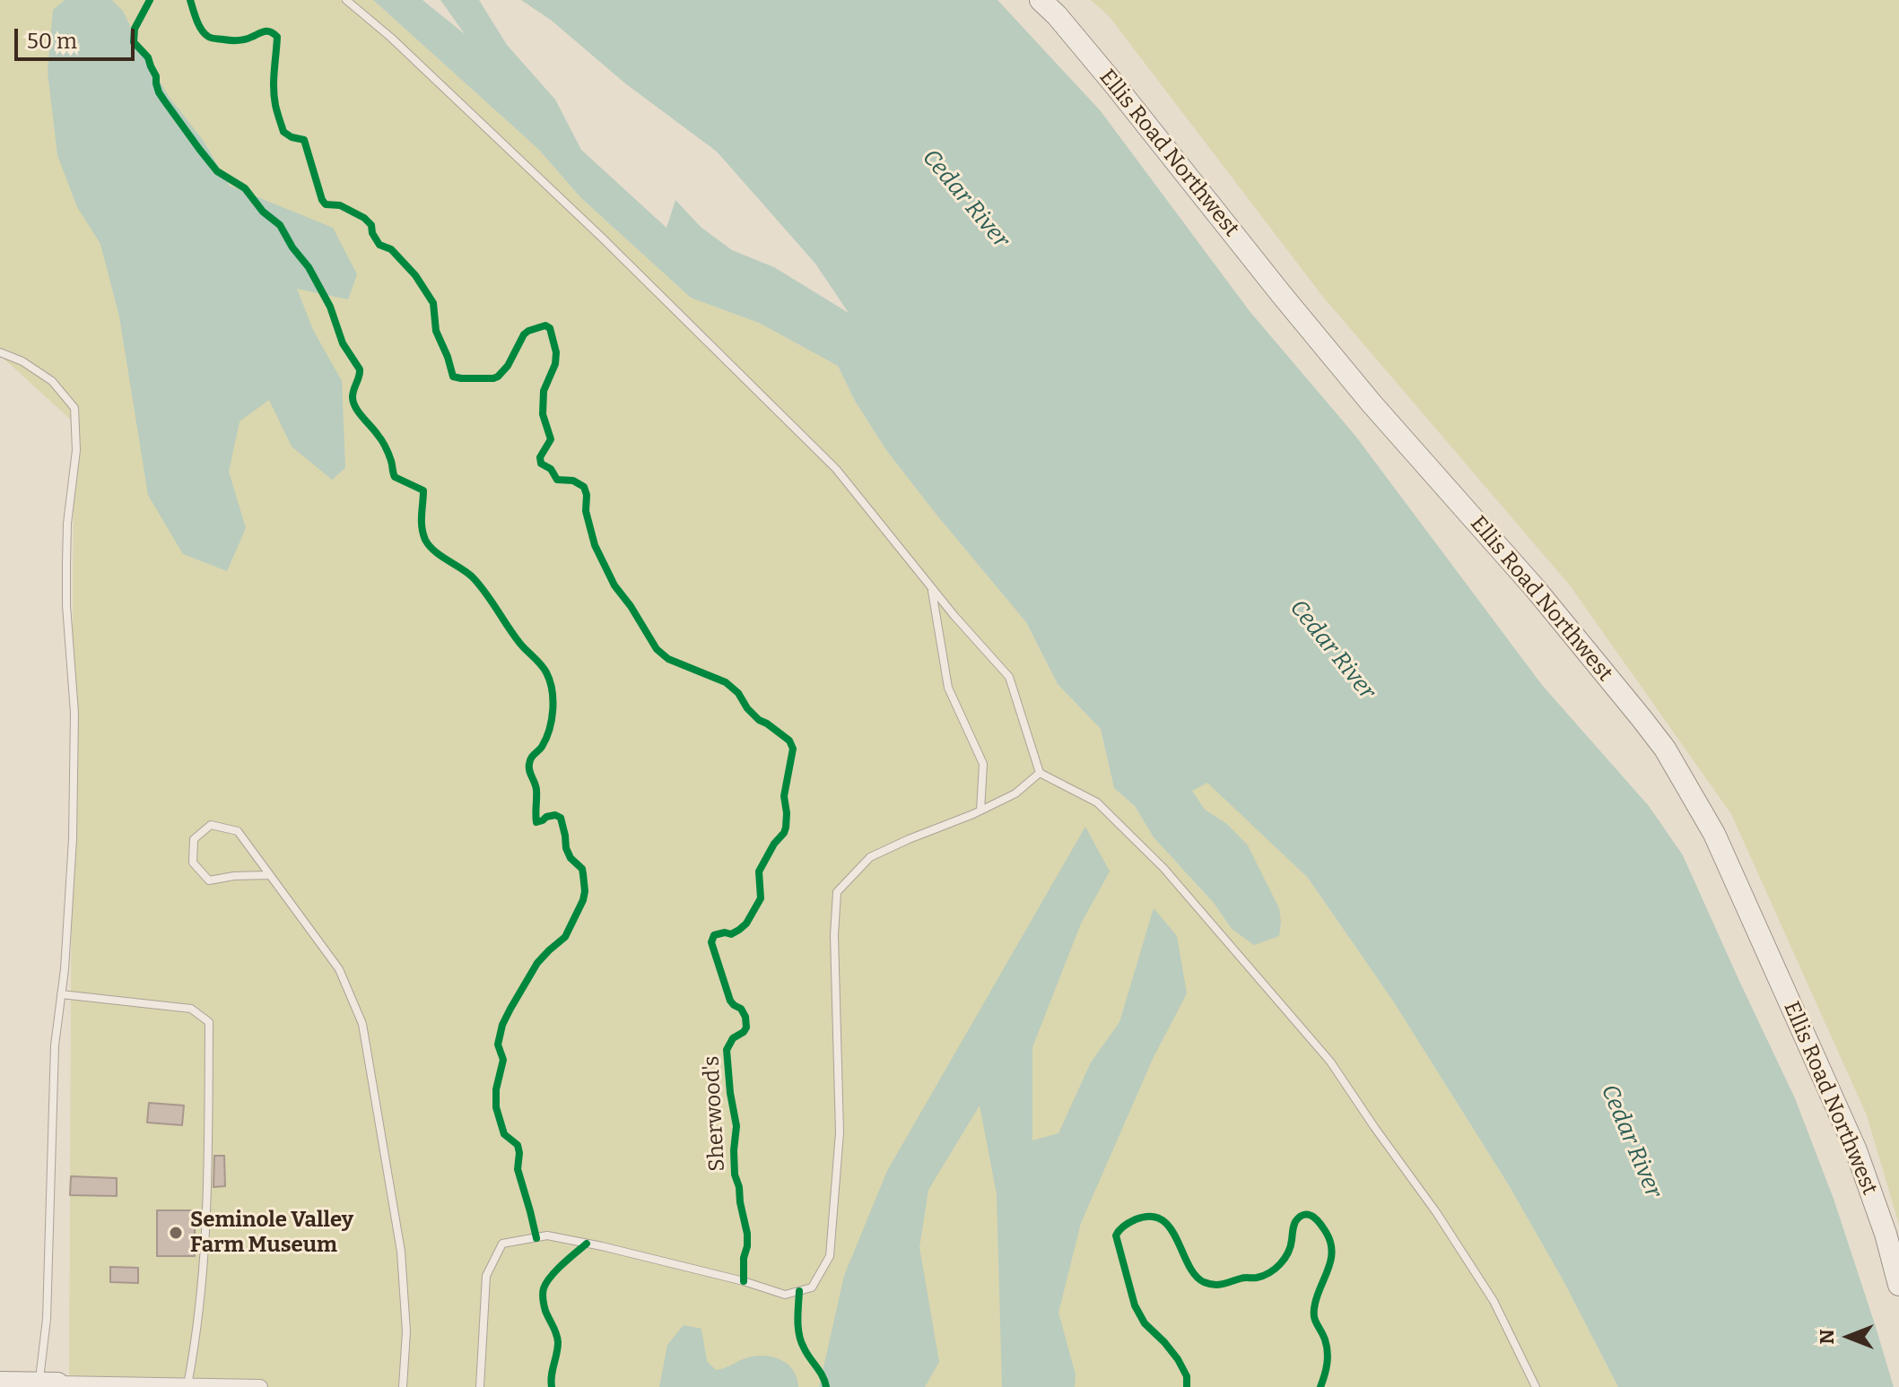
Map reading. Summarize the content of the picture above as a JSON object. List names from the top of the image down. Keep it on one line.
{"streets":{"street":["Ellis Road Northwest"],"cycle path":["Sherwood's"]},"water":["Cedar River"],"places":["Seminole Valley Farm Museum"],"scale_bar":"50 m","north":"left"}
